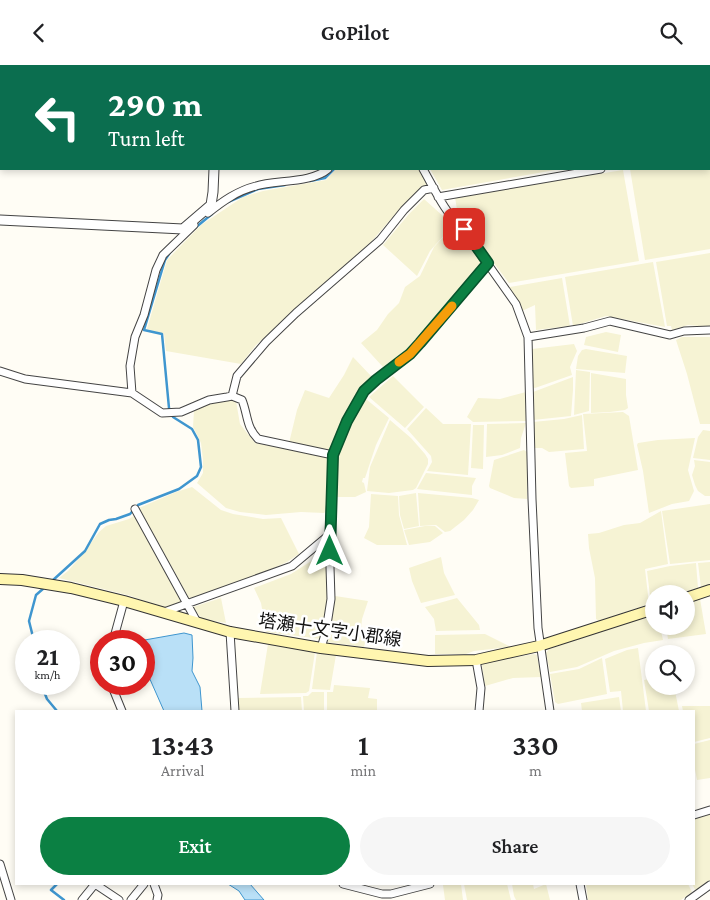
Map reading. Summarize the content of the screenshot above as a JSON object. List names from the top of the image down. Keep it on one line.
{"streets":{"main road":["塔瀬十文字小郡線"]},"page":{"header":"GoPilot","turn":["290 m","Turn left"],"speed":"21 km/h","limit":"30","eta":["13:43","Arrival","1","min","330","m"],"buttons":["Exit","Share"]}}
